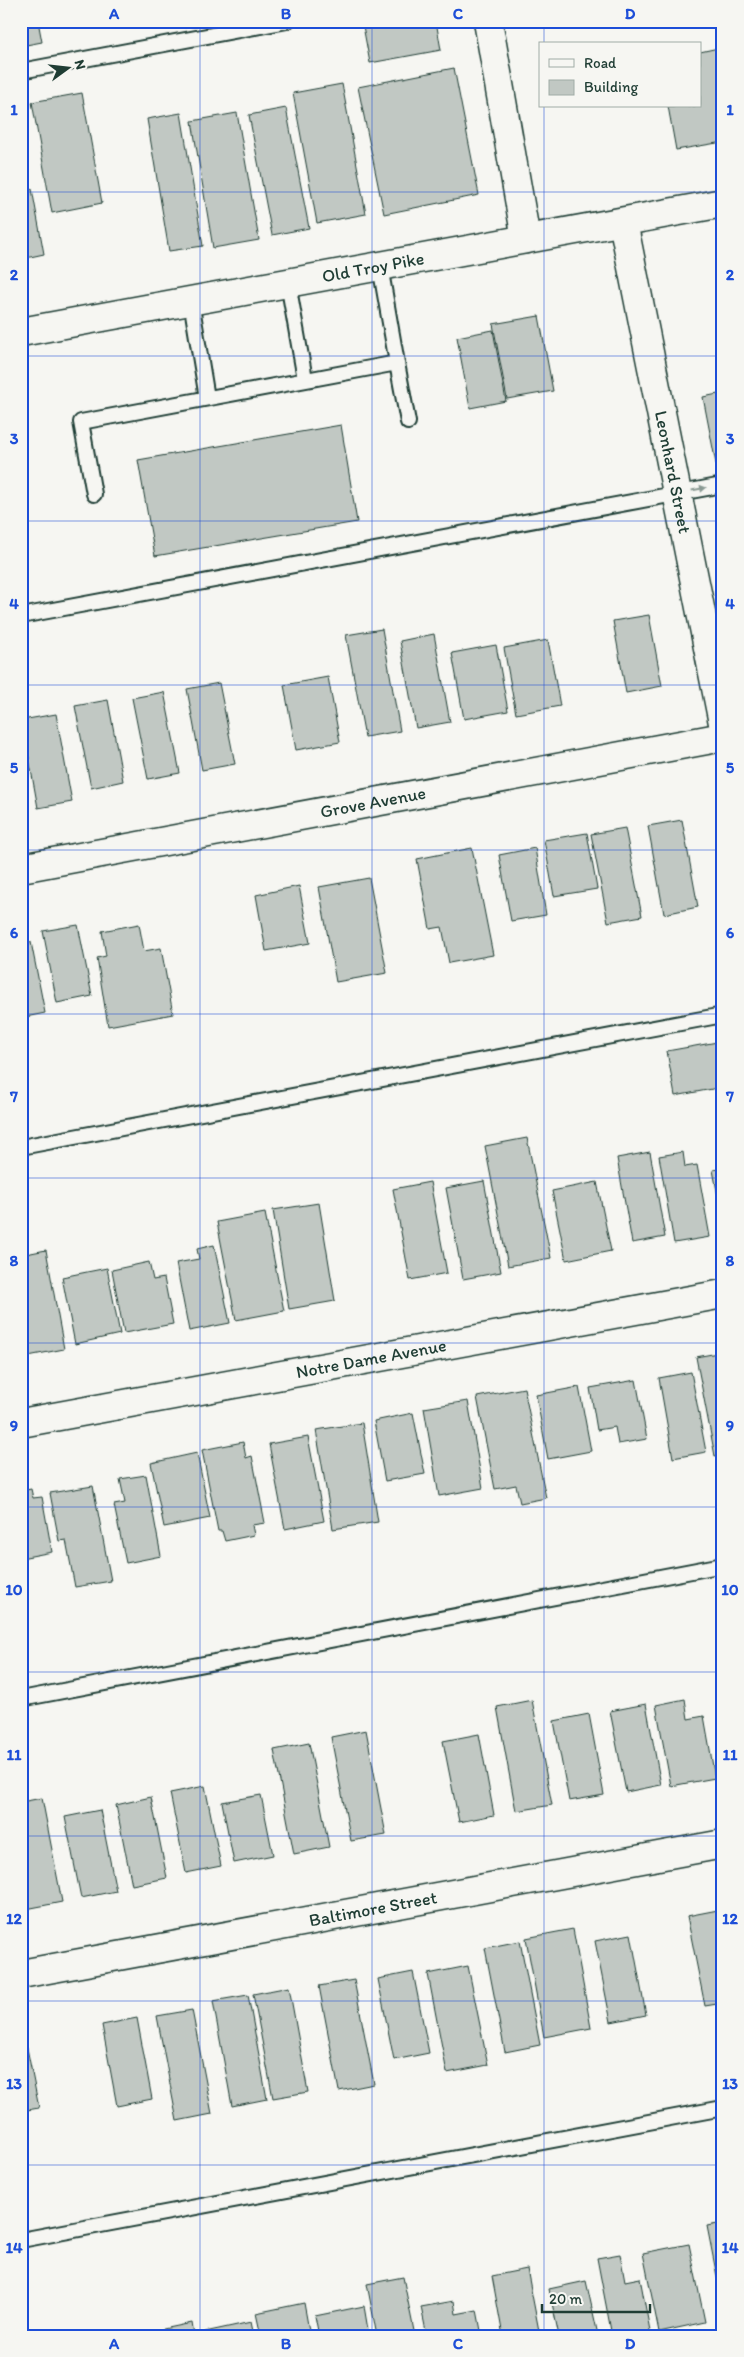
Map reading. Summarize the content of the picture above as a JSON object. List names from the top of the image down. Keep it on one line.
{"streets":{"street":["Old Troy Pike","Leonhard Street","Grove Avenue","Notre Dame Avenue","Baltimore Street"]},"crossings":[["Old Troy Pike","Leonhard Street"]],"legend":["Road","Building"],"scale_bar":"20 m","north":"right","grid":{"columns":["A","B","C","D"],"rows":["1","2","3","4","5","6","7","8","9","10","11","12","13","14"]}}
